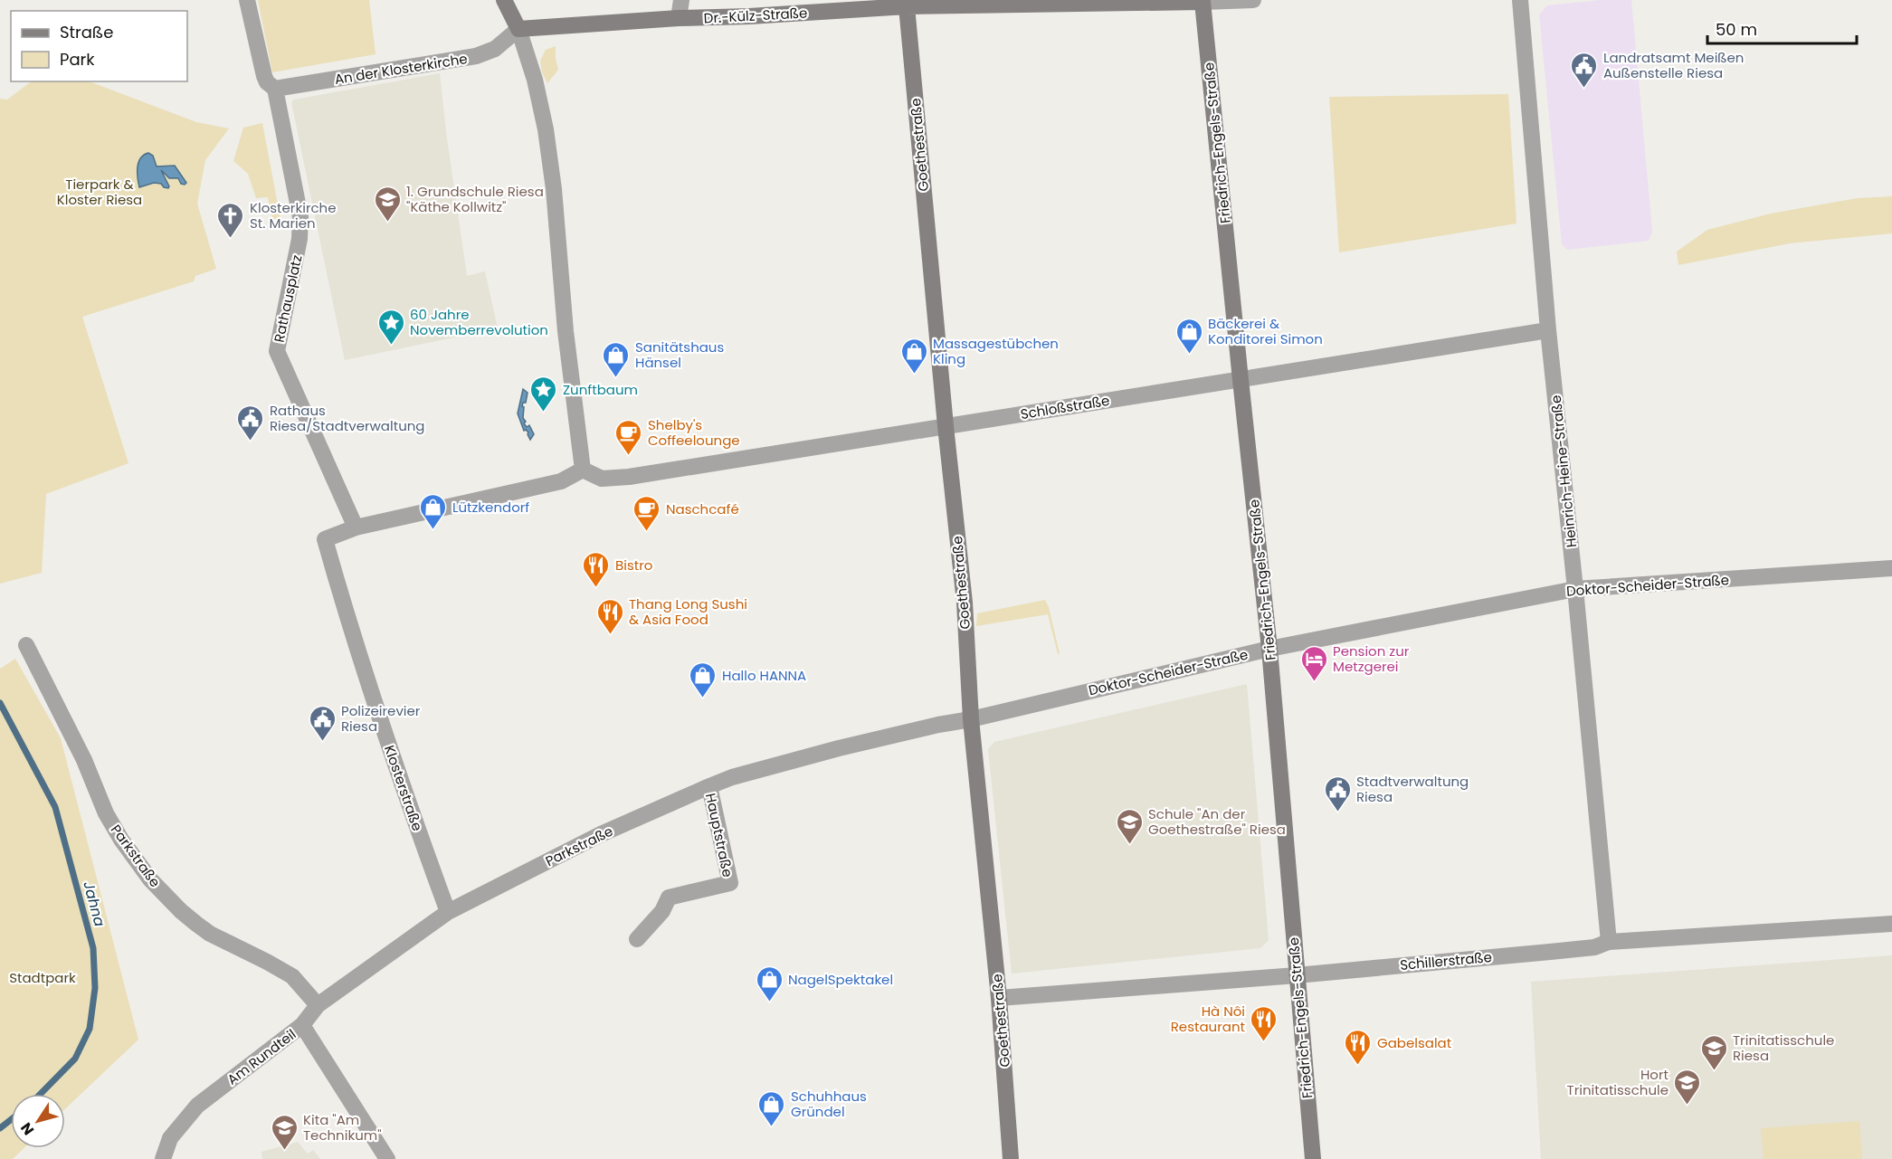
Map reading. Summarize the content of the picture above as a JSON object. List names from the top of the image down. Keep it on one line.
{"streets":{"main road":["Dr.-Külz-Straße","Friedrich-Engels-Straße","Goethestraße"],"street":["An der Klosterkirche","Rathausplatz","Schloßstraße","Heinrich-Heine-Straße","Doktor-Scheider-Straße","Klosterstraße","Hauptstraße","Parkstraße","Schillerstraße","Am Rundteil"]},"crossings":[["Dr.-Külz-Straße","An der Klosterkirche"],["Dr.-Külz-Straße","Friedrich-Engels-Straße"],["Dr.-Külz-Straße","Goethestraße"],["An der Klosterkirche","Rathausplatz"],["Friedrich-Engels-Straße","Schloßstraße"],["Friedrich-Engels-Straße","Doktor-Scheider-Straße"],["Friedrich-Engels-Straße","Schillerstraße"],["Goethestraße","Schloßstraße"],["Goethestraße","Doktor-Scheider-Straße"],["Goethestraße","Schillerstraße"],["Rathausplatz","Klosterstraße"],["Schloßstraße","Heinrich-Heine-Straße"],["Heinrich-Heine-Straße","Doktor-Scheider-Straße"],["Heinrich-Heine-Straße","Schillerstraße"],["Doktor-Scheider-Straße","Hauptstraße"],["Doktor-Scheider-Straße","Parkstraße"],["Klosterstraße","Parkstraße"],["Hauptstraße","Parkstraße"],["Parkstraße","Am Rundteil"]],"water":["Jahna"],"parks":["Tierpark & Kloster Riesa","Stadtpark"],"places":{"public building":["Landratsamt Meißen Außenstelle Riesa","Rathaus Riesa/Stadtverwaltung","Polizeirevier Riesa","Stadtverwaltung Riesa"],"school or university":["1. Grundschule Riesa \"Käthe Kollwitz\"","Schule \"An der Goethestraße\" Riesa","Trinitatisschule Riesa","Hort Trinitatisschule","Kita \"Am Technikum\""],"church":["Klosterkirche St. Marien"],"place":["60 Jahre Novemberrevolution","Zunftbaum"],"shop":["Bäckerei & Konditorei Simon","Massagestübchen Kling","Sanitätshaus Hänsel","Lützkendorf","Hallo HANNA","NagelSpektakel","Schuhhaus Gründel"],"cafe":["Shelby's Coffeelounge","Naschcafé"],"restaurant":["Bistro","Thang Long Sushi & Asia Food","Hà Nôi Restaurant","Gabelsalat"],"hotel":["Pension zur Metzgerei"]},"legend":["Straße","Park"],"scale_bar":"50 m","north":"bottom left"}
